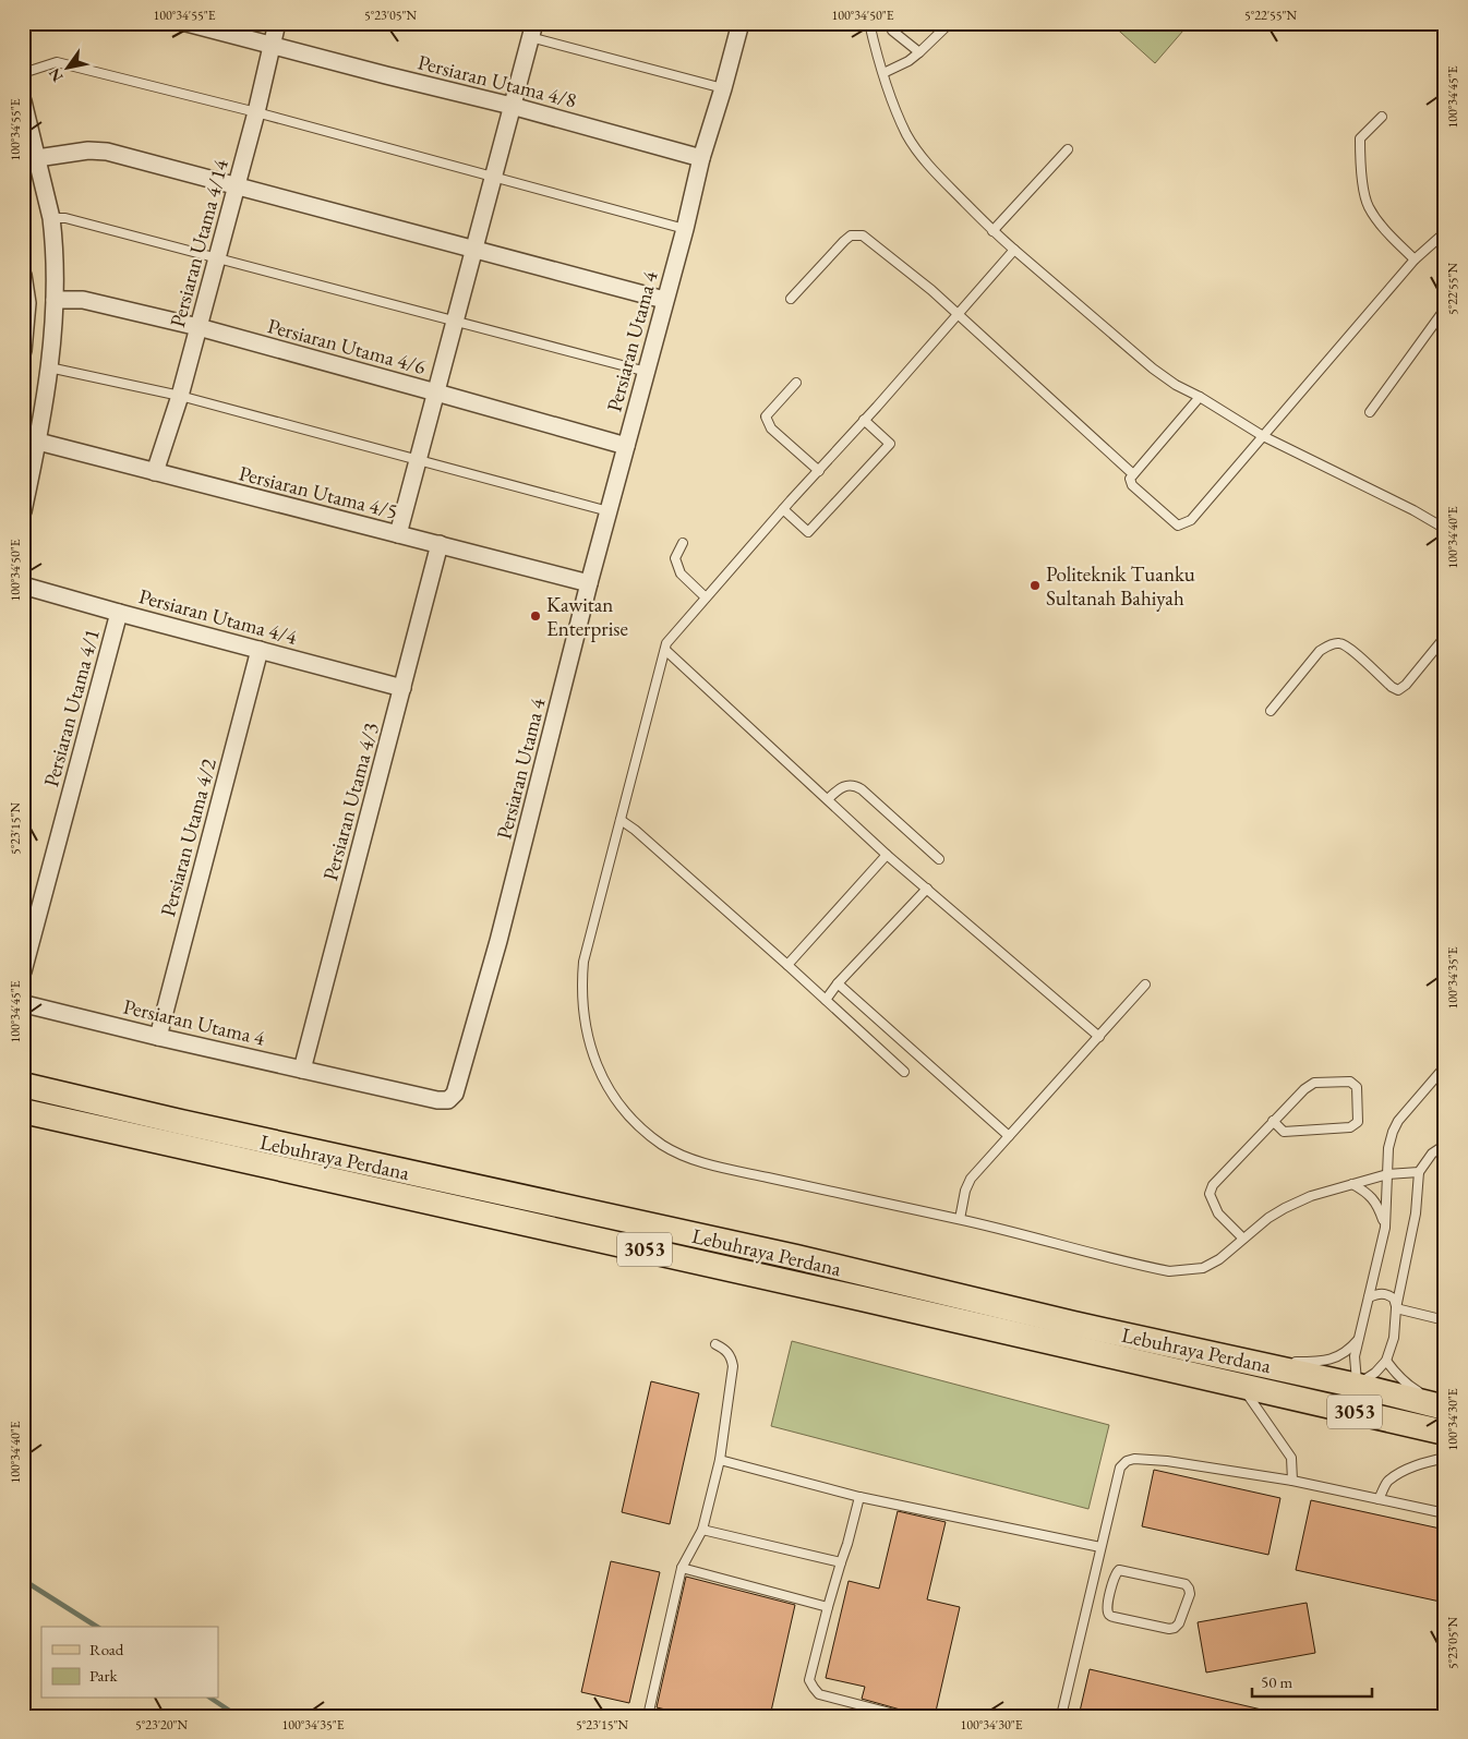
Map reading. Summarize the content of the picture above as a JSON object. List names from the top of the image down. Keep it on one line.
{"streets":{"main road":["Lebuhraya Perdana","3053"],"street":["Persiaran Utama 4/8","Persiaran Utama 4/14","Persiaran Utama 4","Persiaran Utama 4/6","Persiaran Utama 4/5","Persiaran Utama 4/4","Persiaran Utama 4/1","Persiaran Utama 4/3","Persiaran Utama 4/2"]},"crossings":[["Persiaran Utama 4/8","Persiaran Utama 4/14"],["Persiaran Utama 4/8","Persiaran Utama 4"],["Persiaran Utama 4/14","Persiaran Utama 4/6"],["Persiaran Utama 4/14","Persiaran Utama 4/5"],["Persiaran Utama 4","Persiaran Utama 4/6"],["Persiaran Utama 4","Persiaran Utama 4/5"],["Persiaran Utama 4","Persiaran Utama 4/3"],["Persiaran Utama 4","Persiaran Utama 4/2"],["Persiaran Utama 4/5","Persiaran Utama 4/3"],["Persiaran Utama 4/4","Persiaran Utama 4/1"],["Persiaran Utama 4/4","Persiaran Utama 4/3"],["Persiaran Utama 4/4","Persiaran Utama 4/2"]],"places":["Politeknik Tuanku Sultanah Bahiyah","Kawitan Enterprise"],"legend":["Road","Park"],"scale_bar":"50 m","north":"bottom left","coordinates":["100°34'55\"E","5°23'05\"N","100°34'50\"E","5°22'55\"N","100°34'45\"E","100°34'40\"E","5°23'15\"N","100°34'35\"E","100°34'30\"E","5°23'20\"N"]}
